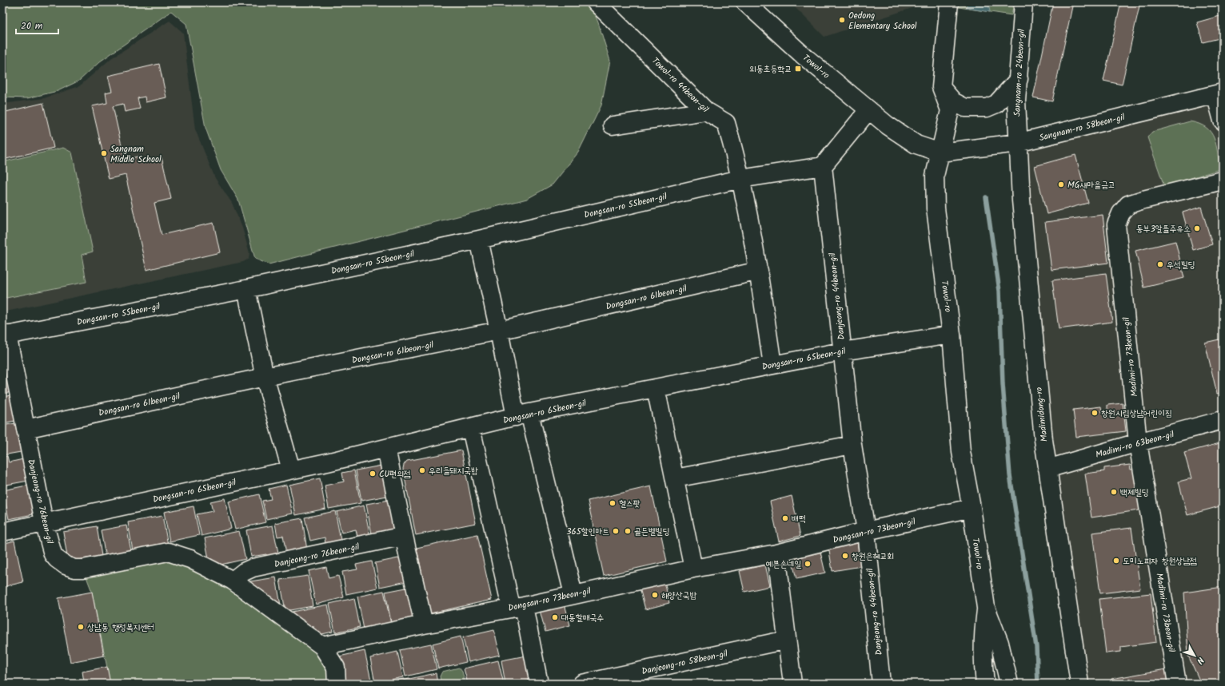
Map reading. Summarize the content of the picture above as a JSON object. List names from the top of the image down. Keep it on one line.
{"streets":{"street":["Towol-ro","Sangnam-ro 24beon-gil","Towol-ro 44beon-gil","Sangnam-ro 58beon-gil","Dongsan-ro 55beon-gil","Danjeong-ro 44beon-gil","Dongsan-ro 61beon-gil","Madimi-ro 73beon-gil","Dongsan-ro 65beon-gil","Madimidong-ro","Madimi-ro 63beon-gil","Danjeong-ro 76beon-gil","Dongsan-ro 73beon-gil","Danjeong-ro 58beon-gil"]},"crossings":[["Towol-ro","Sangnam-ro 58beon-gil"],["Towol-ro","Dongsan-ro 65beon-gil"],["Towol-ro","Dongsan-ro 73beon-gil"],["Sangnam-ro 24beon-gil","Sangnam-ro 58beon-gil"],["Sangnam-ro 24beon-gil","Madimidong-ro"],["Towol-ro 44beon-gil","Dongsan-ro 55beon-gil"],["Sangnam-ro 58beon-gil","Madimidong-ro"],["Dongsan-ro 55beon-gil","Danjeong-ro 44beon-gil"],["Dongsan-ro 55beon-gil","Danjeong-ro 76beon-gil"],["Danjeong-ro 44beon-gil","Dongsan-ro 65beon-gil"],["Danjeong-ro 44beon-gil","Dongsan-ro 73beon-gil"],["Dongsan-ro 61beon-gil","Danjeong-ro 76beon-gil"],["Madimi-ro 73beon-gil","Madimi-ro 63beon-gil"],["Dongsan-ro 65beon-gil","Danjeong-ro 76beon-gil"],["Madimidong-ro","Madimi-ro 63beon-gil"],["Danjeong-ro 76beon-gil","Dongsan-ro 73beon-gil"]],"places":{"other":["Oedong Elementary School","Sangnam Middle School","MG새마을금고","동부3알뜰주유소","우석빌딩","창원시립상남어린이집","우리들돼지국밥","CU편의점","백제빌딩","헬스팟","배떡","365할인마트","골든벨빌딩","창원은혜교회","도미노피자 창원상남점","예쁜손네일","해양산국밥","대동할매국수","상남동 행정복지센터"],"transit":["외동초등학교"]},"scale_bar":"20 m","north":"bottom right"}
